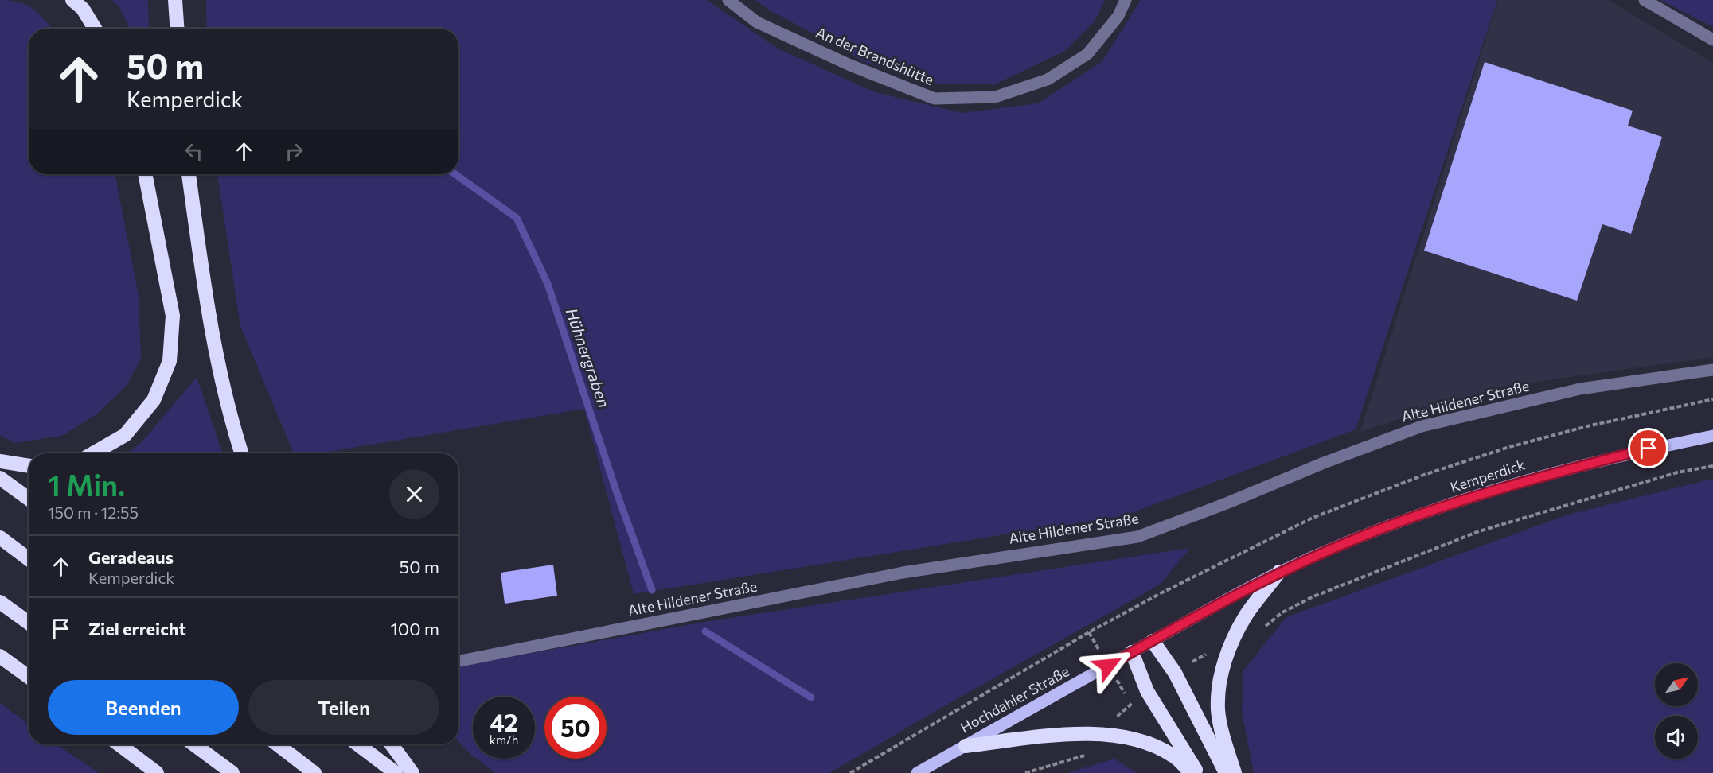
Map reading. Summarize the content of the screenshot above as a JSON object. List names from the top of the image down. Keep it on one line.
{"streets":{"main road":["Kemperdick","Hochdahler Straße"],"street":["An der Brandshütte","Alte Hildener Straße"]},"crossings":[["Kemperdick","Hochdahler Straße"]],"water":["Hühnergraben"],"north":"top right","page":{"turn":["50 m","Kemperdick"],"heading":["1 Min.","150 m · 12:55"],"list":[{"name":"Geradeaus","note":"Kemperdick","value":"50 m"},{"name":"Ziel erreicht","value":"100 m"}],"buttons":["Beenden","Teilen"],"speed":"42 km/h","limit":"50"}}
